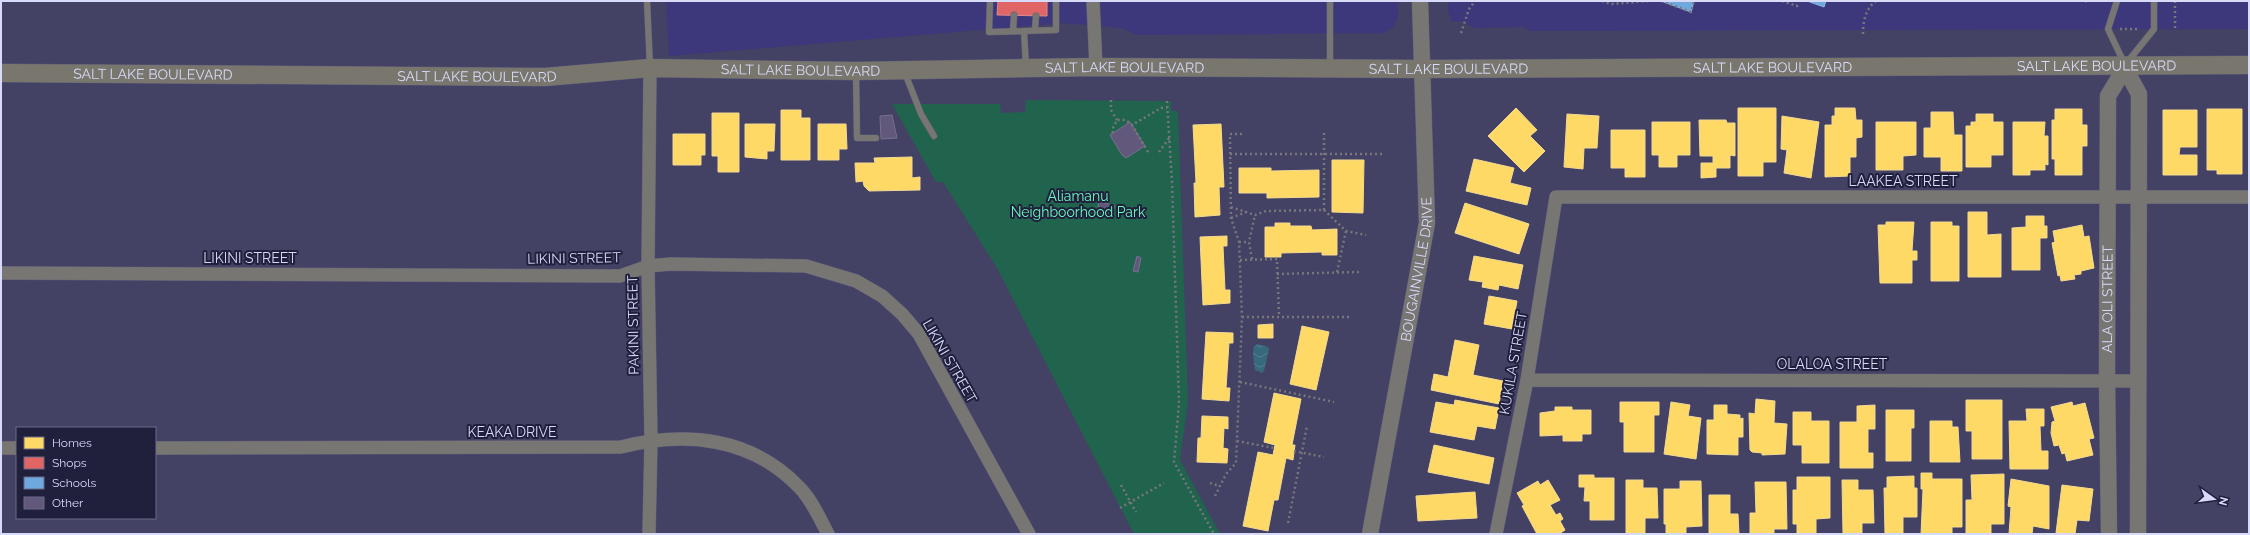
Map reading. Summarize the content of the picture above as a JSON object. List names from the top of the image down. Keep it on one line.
{"streets":{"main road":["SALT LAKE BOULEVARD"],"street":["LAAKEA STREET","LIKINI STREET","BOUGAINVILLE DRIVE","ALA OLI STREET","PAKINI STREET","KUKILA STREET","OLALOA STREET","KEAKA DRIVE"]},"crossings":[["SALT LAKE BOULEVARD","BOUGAINVILLE DRIVE"],["SALT LAKE BOULEVARD","ALA OLI STREET"],["SALT LAKE BOULEVARD","PAKINI STREET"],["LAAKEA STREET","ALA OLI STREET"],["LAAKEA STREET","KUKILA STREET"],["LIKINI STREET","PAKINI STREET"],["ALA OLI STREET","OLALOA STREET"],["PAKINI STREET","KEAKA DRIVE"],["KUKILA STREET","OLALOA STREET"]],"parks":["Aliamanu Neighboorhood Park"],"legend":["Homes","Shops","Schools","Other"],"north":"right"}
